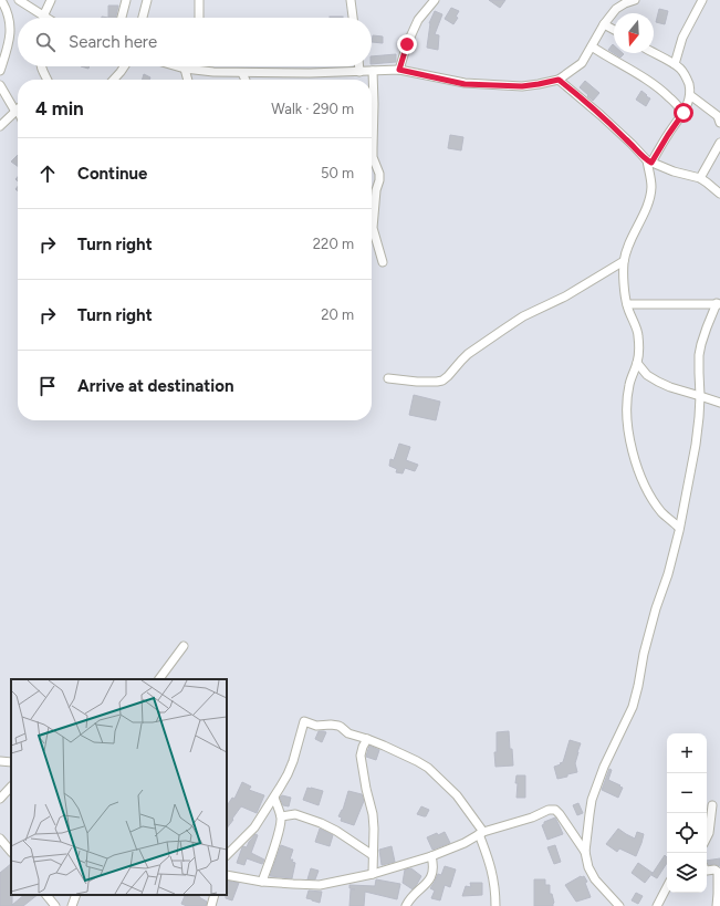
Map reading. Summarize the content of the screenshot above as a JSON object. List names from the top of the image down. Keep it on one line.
{"north":"bottom","page":{"search":"Search here","heading":["4 min","Walk · 290 m"],"list":[["Continue","50 m"],["Turn right","220 m"],["Turn right","20 m"],"Arrive at destination"],"map_buttons":["+","−"]}}
